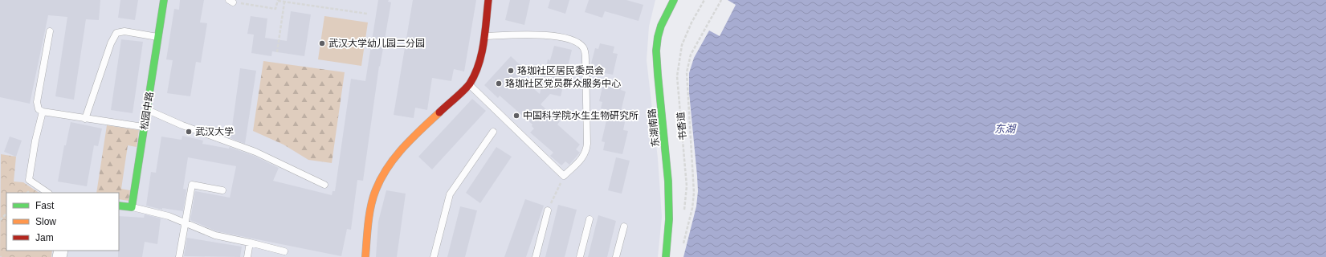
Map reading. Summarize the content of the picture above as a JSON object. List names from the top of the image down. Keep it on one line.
{"streets":{"street":["松园中路","东湖南路"],"path":["书香道"]},"water":["东湖"],"places":["武汉大学幼儿园二分园","珞珈社区居民委员会","珞珈社区党员群众服务中心","中国科学院水生生物研究所","武汉大学"],"legend":["Fast","Slow","Jam"]}
